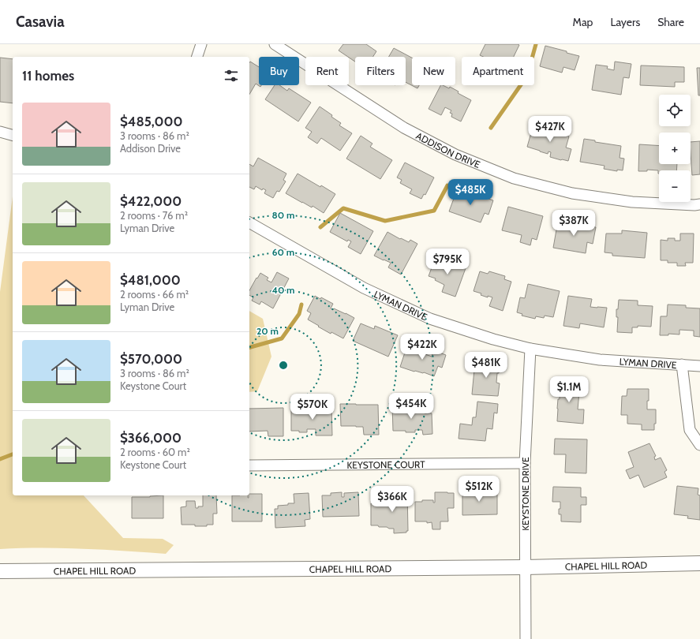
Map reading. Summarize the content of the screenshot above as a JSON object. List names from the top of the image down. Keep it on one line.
{"streets":{"street":["ADDISON DRIVE","LYMAN DRIVE","KEYSTONE COURT","KEYSTONE DRIVE","CHAPEL HILL ROAD"]},"crossings":[["LYMAN DRIVE","KEYSTONE DRIVE"],["KEYSTONE COURT","KEYSTONE DRIVE"],["KEYSTONE DRIVE","CHAPEL HILL ROAD"]],"page":{"header":"Casavia","nav":["Map","Layers","Share"],"chip":["Buy","Rent","Filters","New","Apartment"],"heading":"11 homes","map_buttons":["+","−"],"list":[{"name":"$485,000","note":"3 rooms · 86 m² · Addison Drive"},{"name":"$422,000","note":"2 rooms · 76 m² · Lyman Drive"},{"name":"$481,000","note":"2 rooms · 66 m² · Lyman Drive"},{"name":"$570,000","note":"3 rooms · 86 m² · Keystone Court"},{"name":"$366,000","note":"2 rooms · 60 m² · Keystone Court"}],"price":["$427K","$485K","$387K","$795K","$422K","$481K","$1.1M","$454K","$570K","$512K","$366K"]},"rings":["80 m","60 m","40 m","20 m"]}
